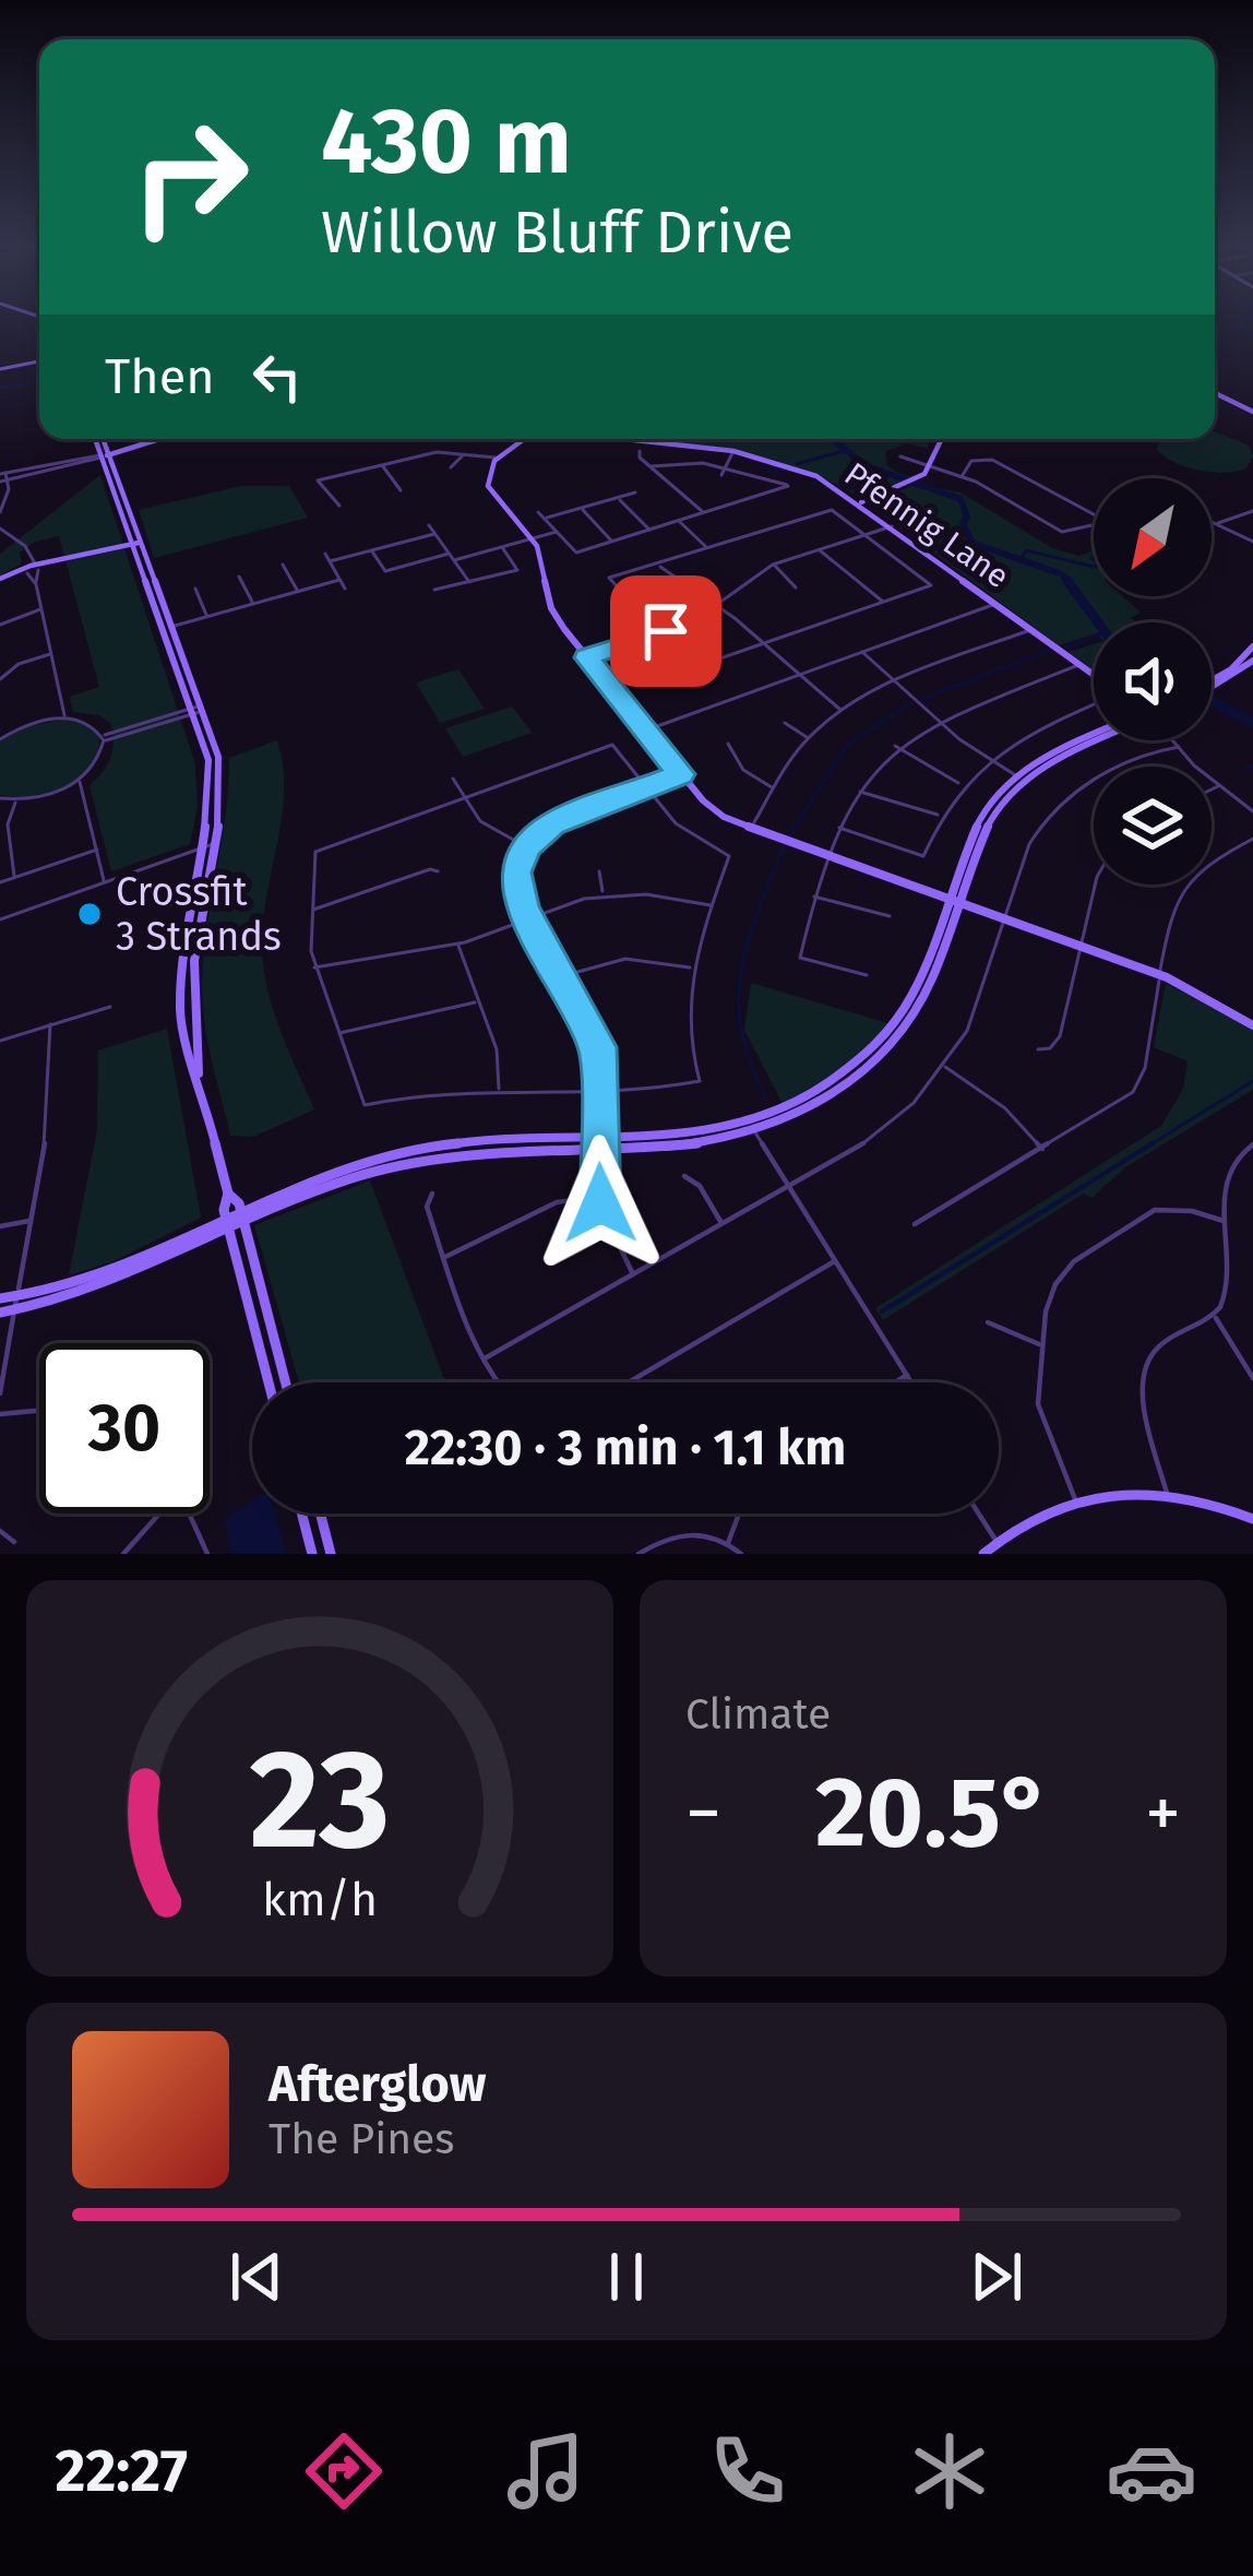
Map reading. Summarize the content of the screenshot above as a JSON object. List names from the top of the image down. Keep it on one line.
{"streets":{"main road":["Pfennig Lane"]},"places":["Crossfit 3 Strands"],"north":"bottom left","page":{"turn":["430 m","Willow Bluff Drive"],"then":"Then","limit":"30","trip":"22:30 · 3 min · 1.1 km","tile":"Climate","heat":["−","20.5°","+"],"song":["Afterglow","The Pines"],"tabs":"22:27","gauge":["23","km/h"]}}
